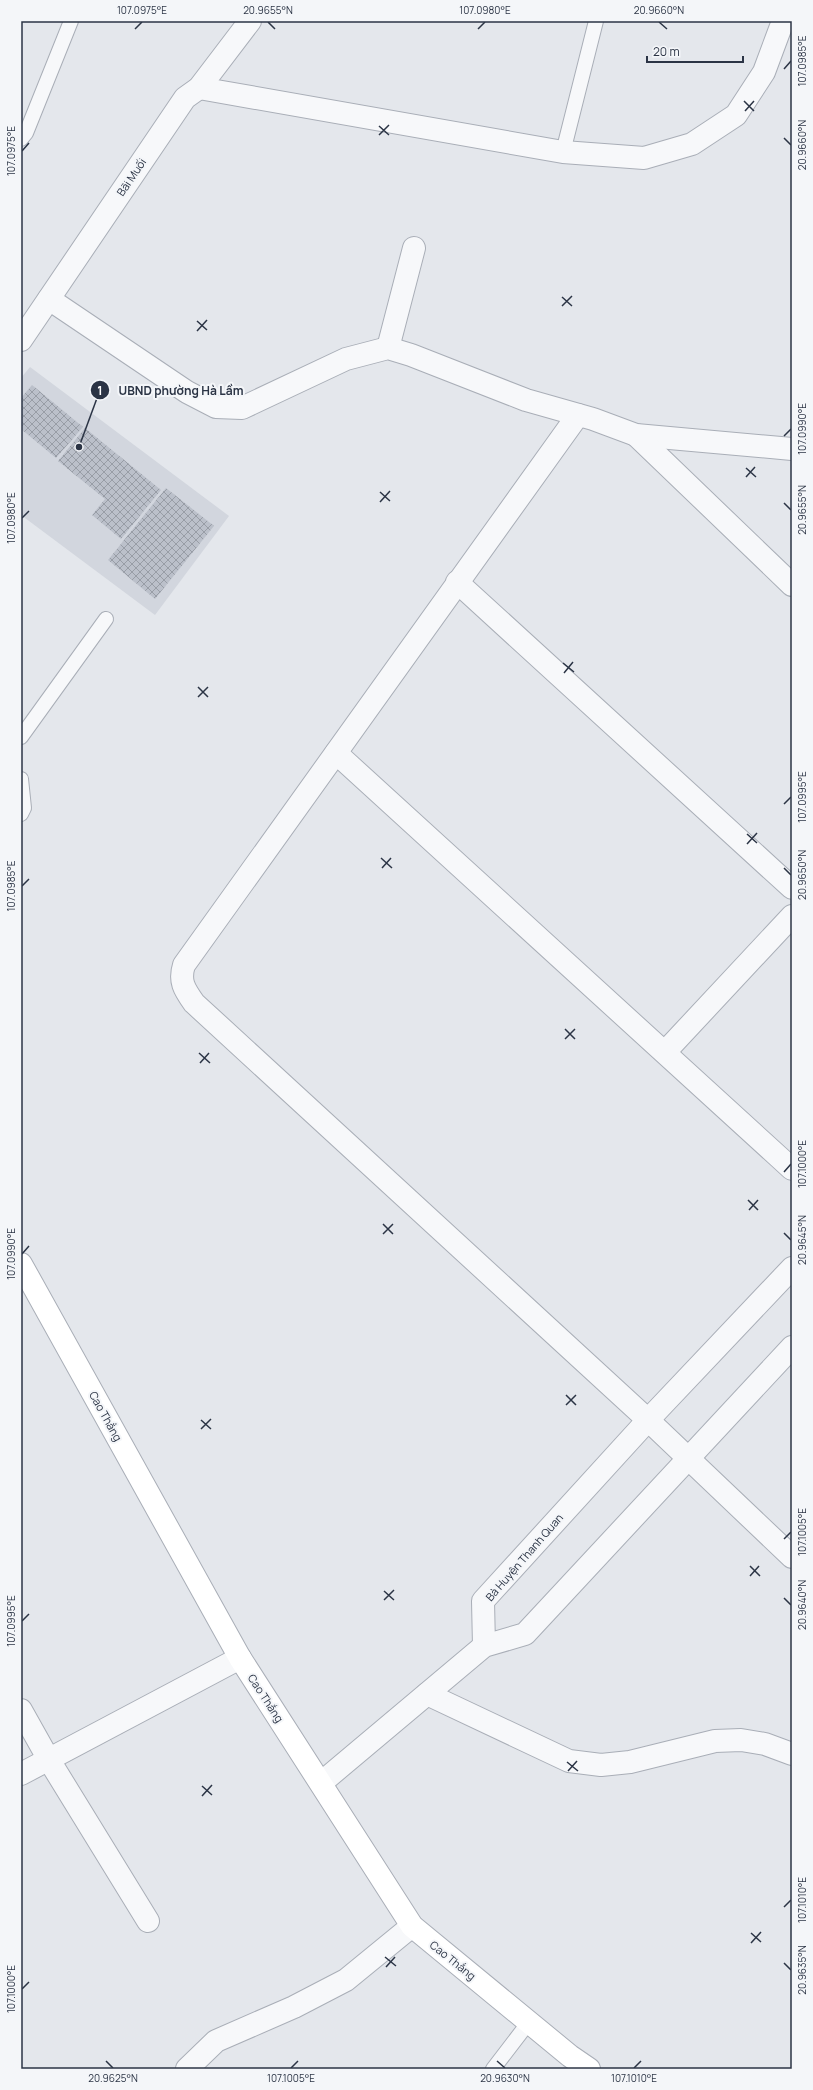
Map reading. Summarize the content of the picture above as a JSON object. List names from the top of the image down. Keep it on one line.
{"streets":{"main road":["Cao Thắng"],"street":["Bãi Muối","Bà Huyện Thanh Quan"]},"places":["UBND phường Hà Lầm"],"scale_bar":"20 m","coordinates":["107.0975°E","20.9655°N","107.0980°E","20.9660°N","107.0985°E","107.0990°E","107.0995°E","20.9650°N","107.1000°E","20.9645°N","107.1005°E","20.9640°N","107.1010°E","20.9635°N","20.9625°N","20.9630°N"]}
